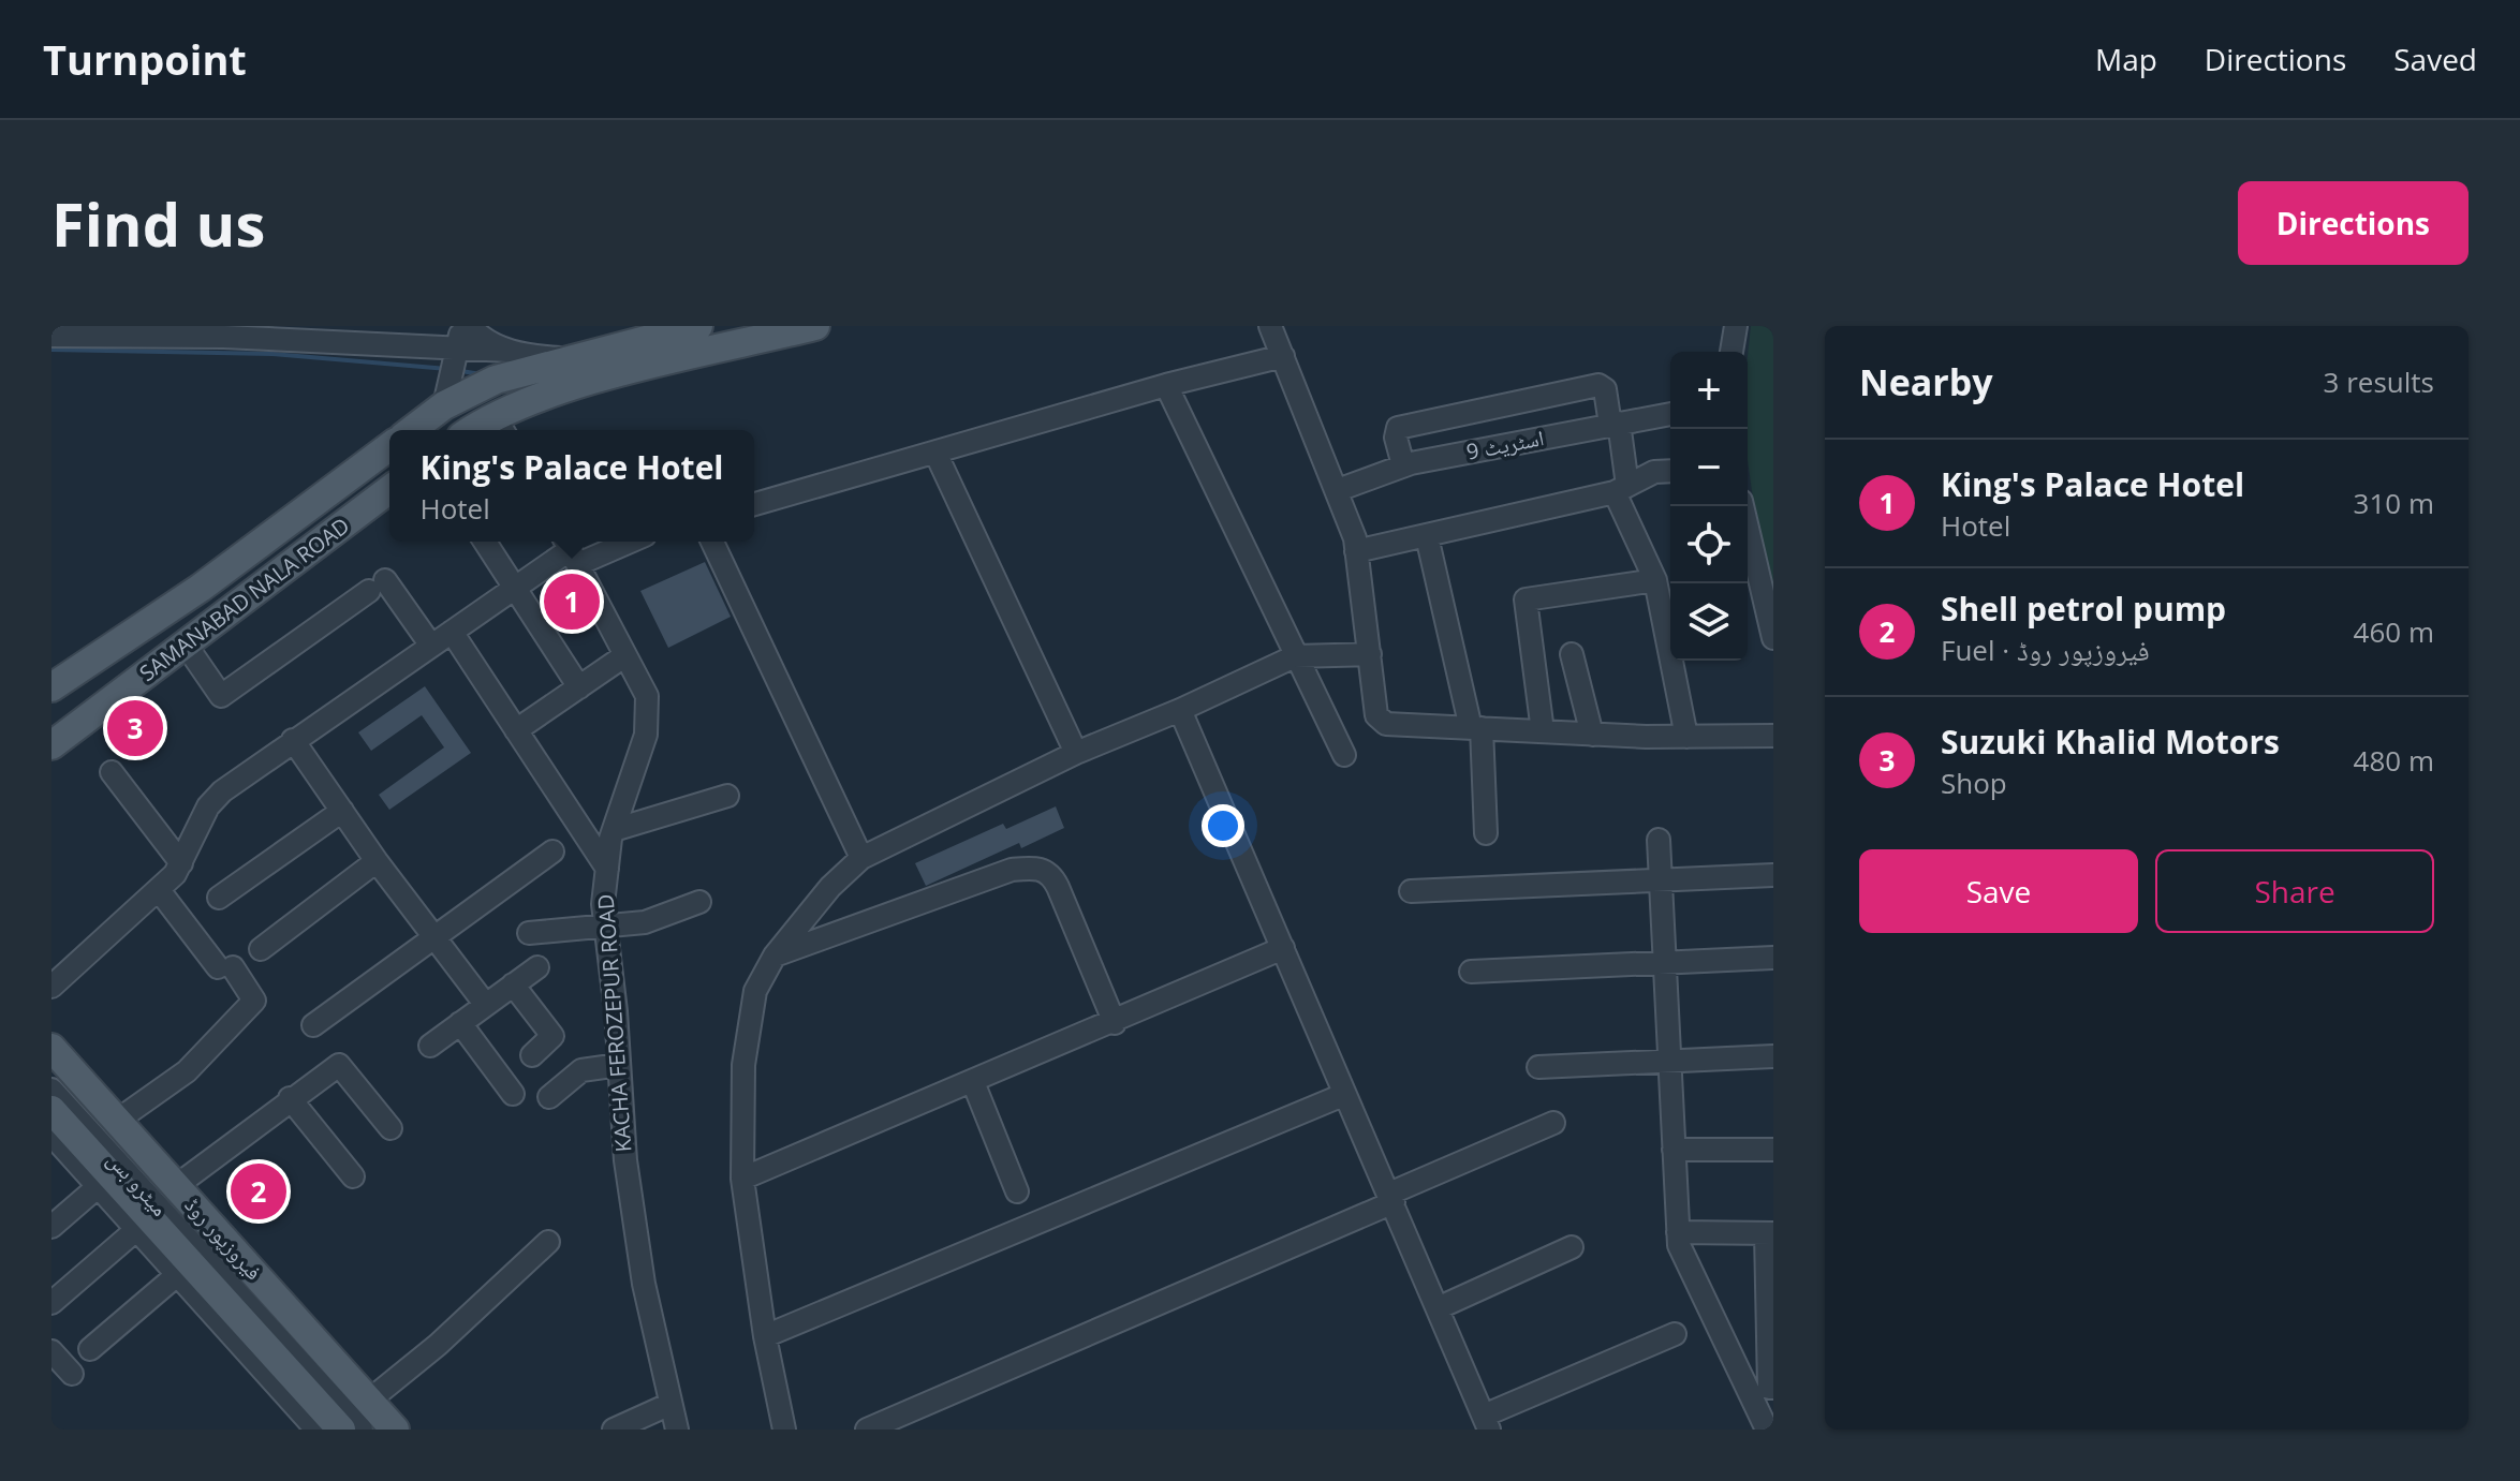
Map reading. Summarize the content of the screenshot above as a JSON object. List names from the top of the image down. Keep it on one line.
{"streets":{"main road":["SAMANABAD NALA ROAD","فیروزپور روڈ"],"street":["اسٹریٹ 9","KACHA FEROZEPUR ROAD","میٹرو بس"]},"page":{"header":"Turnpoint","nav":["Map","Directions","Saved"],"buttons":["Directions",["Save","Share"]],"title":"Find us","heading":["Nearby","3 results"],"map_buttons":["+","−"],"popup":["King's Palace Hotel","Hotel"],"list":[{"mark":"1","name":"King's Palace Hotel","note":"Hotel","value":"310 m"},{"mark":"2","name":"Shell petrol pump","note":"Fuel · فیروزپور روڈ","value":"460 m"},{"mark":"3","name":"Suzuki Khalid Motors","note":"Shop","value":"480 m"}],"pins":["1","3","2"]}}
